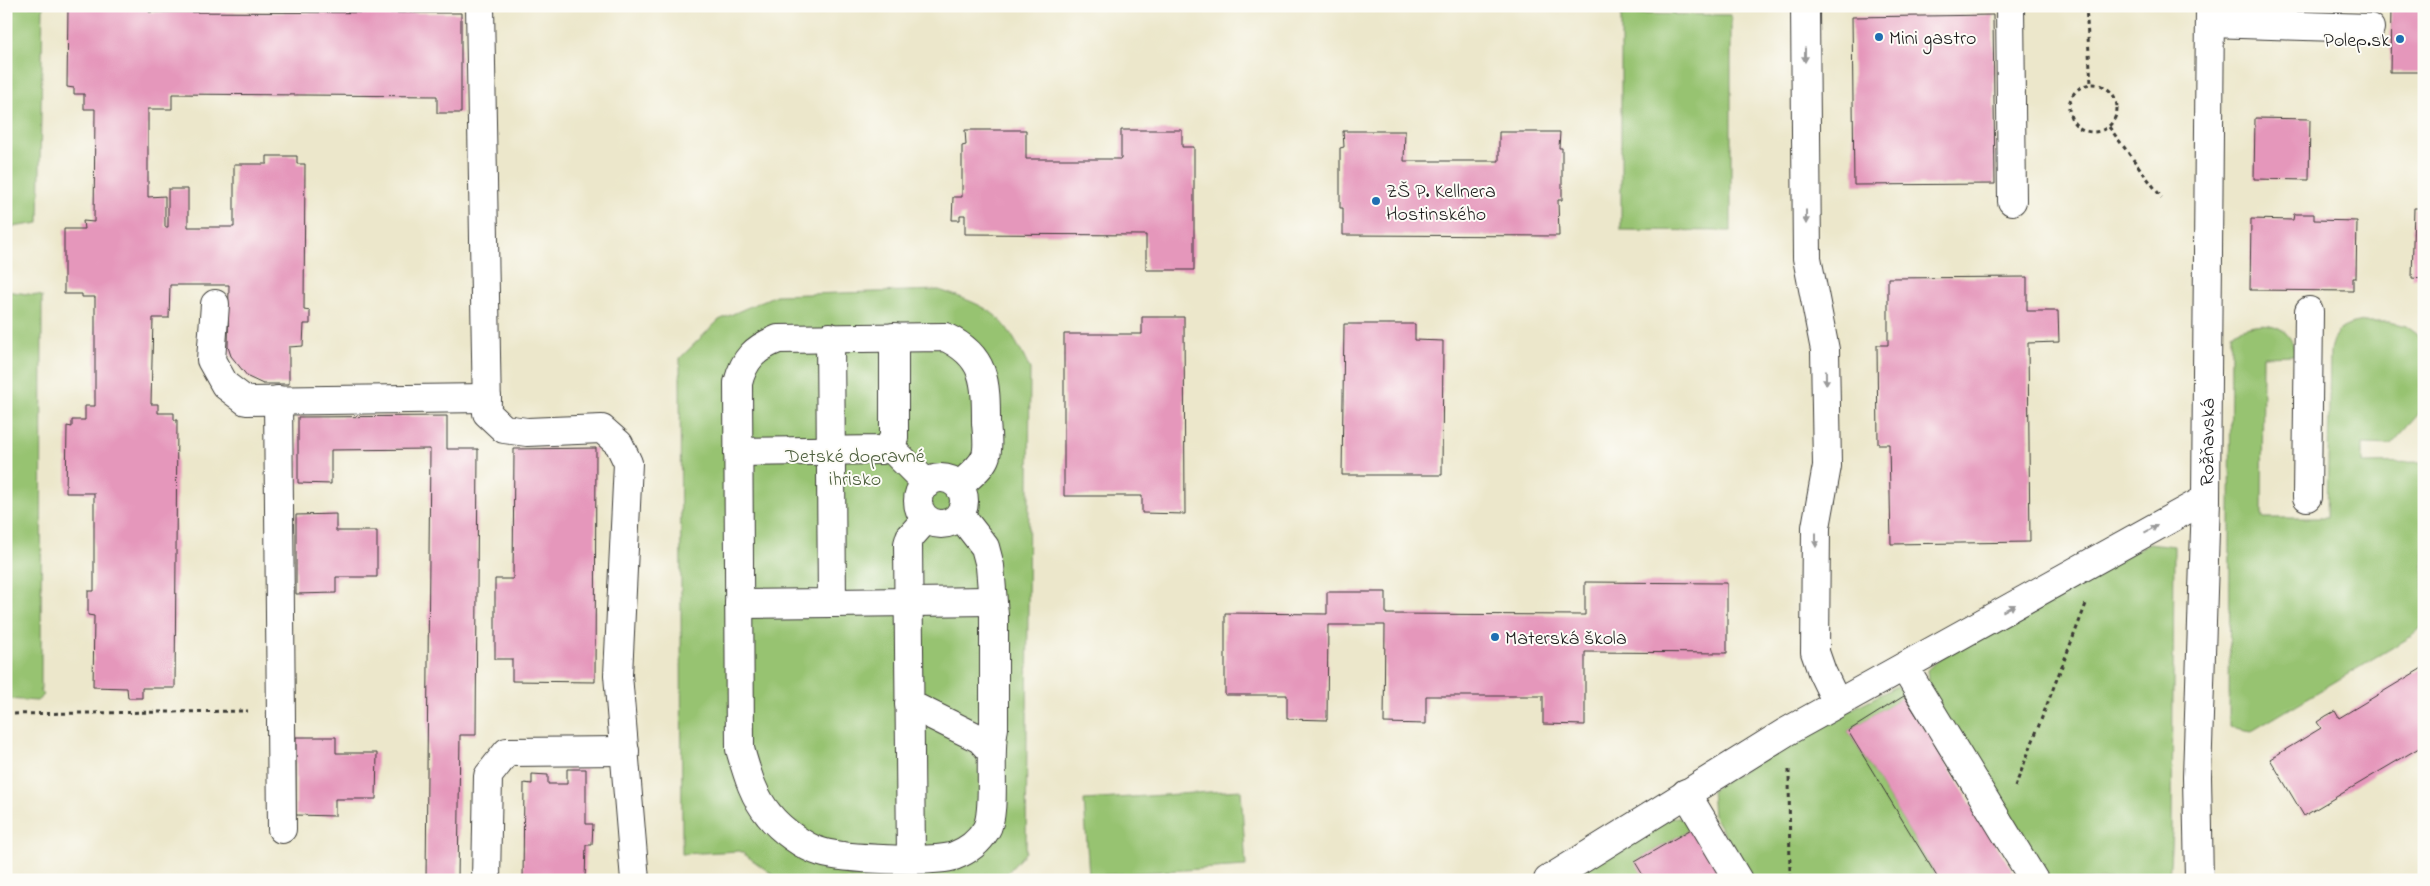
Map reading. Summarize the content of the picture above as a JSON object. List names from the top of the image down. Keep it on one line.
{"streets":{"street":["Rožňavská"]},"parks":["Detské dopravné ihrisko"],"places":["Mini gastro","Polep.sk","ZŠ P. Kellnera Hostinského","Materská škola"]}
